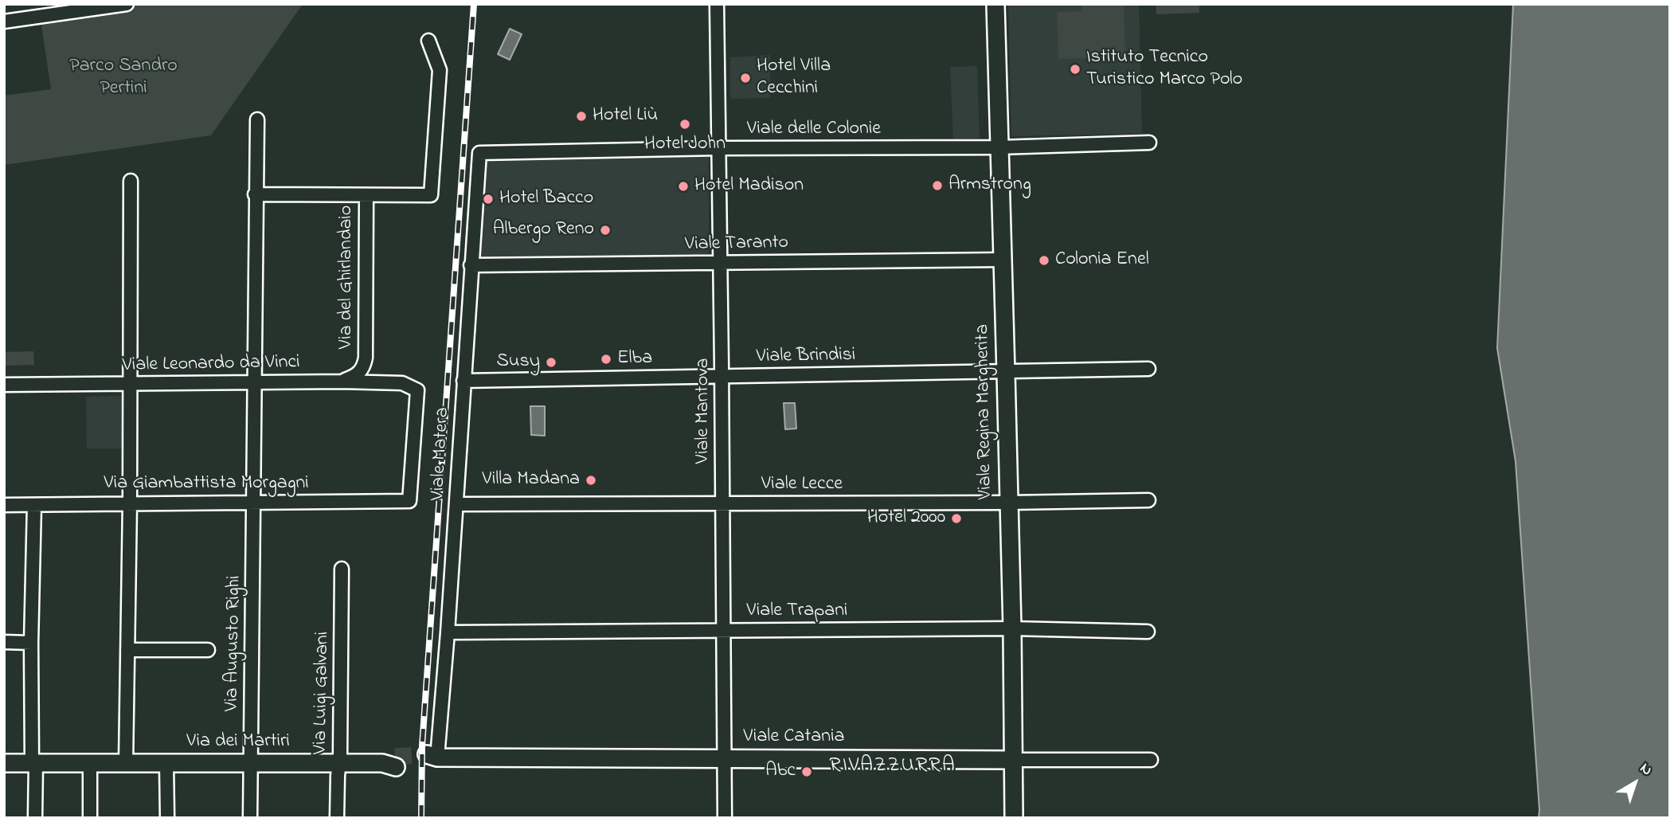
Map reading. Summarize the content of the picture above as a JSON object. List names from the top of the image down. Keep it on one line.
{"streets":{"street":["Viale delle Colonie","Viale Taranto","Via del Ghirlandaio","Viale Brindisi","Viale Leonardo da Vinci","Viale Mantova","Viale Regina Margherita","Viale Matera","Via Giambattista Morgagni","Viale Lecce","Viale Trapani","Via Augusto Righi","Via Luigi Galvani","Viale Catania","Via dei Martiri"]},"crossings":[["Viale delle Colonie","Viale Mantova"],["Viale delle Colonie","Viale Regina Margherita"],["Viale delle Colonie","Viale Matera"],["Viale Taranto","Viale Mantova"],["Viale Taranto","Viale Regina Margherita"],["Viale Taranto","Viale Matera"],["Via del Ghirlandaio","Viale Leonardo da Vinci"],["Viale Brindisi","Viale Mantova"],["Viale Brindisi","Viale Regina Margherita"],["Viale Brindisi","Viale Matera"],["Viale Leonardo da Vinci","Via Giambattista Morgagni"],["Viale Leonardo da Vinci","Via Augusto Righi"],["Viale Mantova","Viale Lecce"],["Viale Mantova","Viale Trapani"],["Viale Mantova","Viale Catania"],["Viale Regina Margherita","Viale Lecce"],["Viale Regina Margherita","Viale Trapani"],["Viale Regina Margherita","Viale Catania"],["Viale Matera","Viale Lecce"],["Viale Matera","Viale Trapani"],["Viale Matera","Viale Catania"],["Via Giambattista Morgagni","Via Augusto Righi"],["Via Augusto Righi","Via dei Martiri"],["Via Luigi Galvani","Via dei Martiri"]],"districts":["RIVAZZURRA"],"parks":["Parco Sandro Pertini"],"places":["Istituto Tecnico Turistico Marco Polo","Hotel Villa Cecchini","Hotel Liù","Hotel John","Armstrong","Hotel Madison","Hotel Bacco","Albergo Reno","Colonia Enel","Elba","Susy","Villa Madana","Hotel 2000","Abc"],"north":"top right"}
